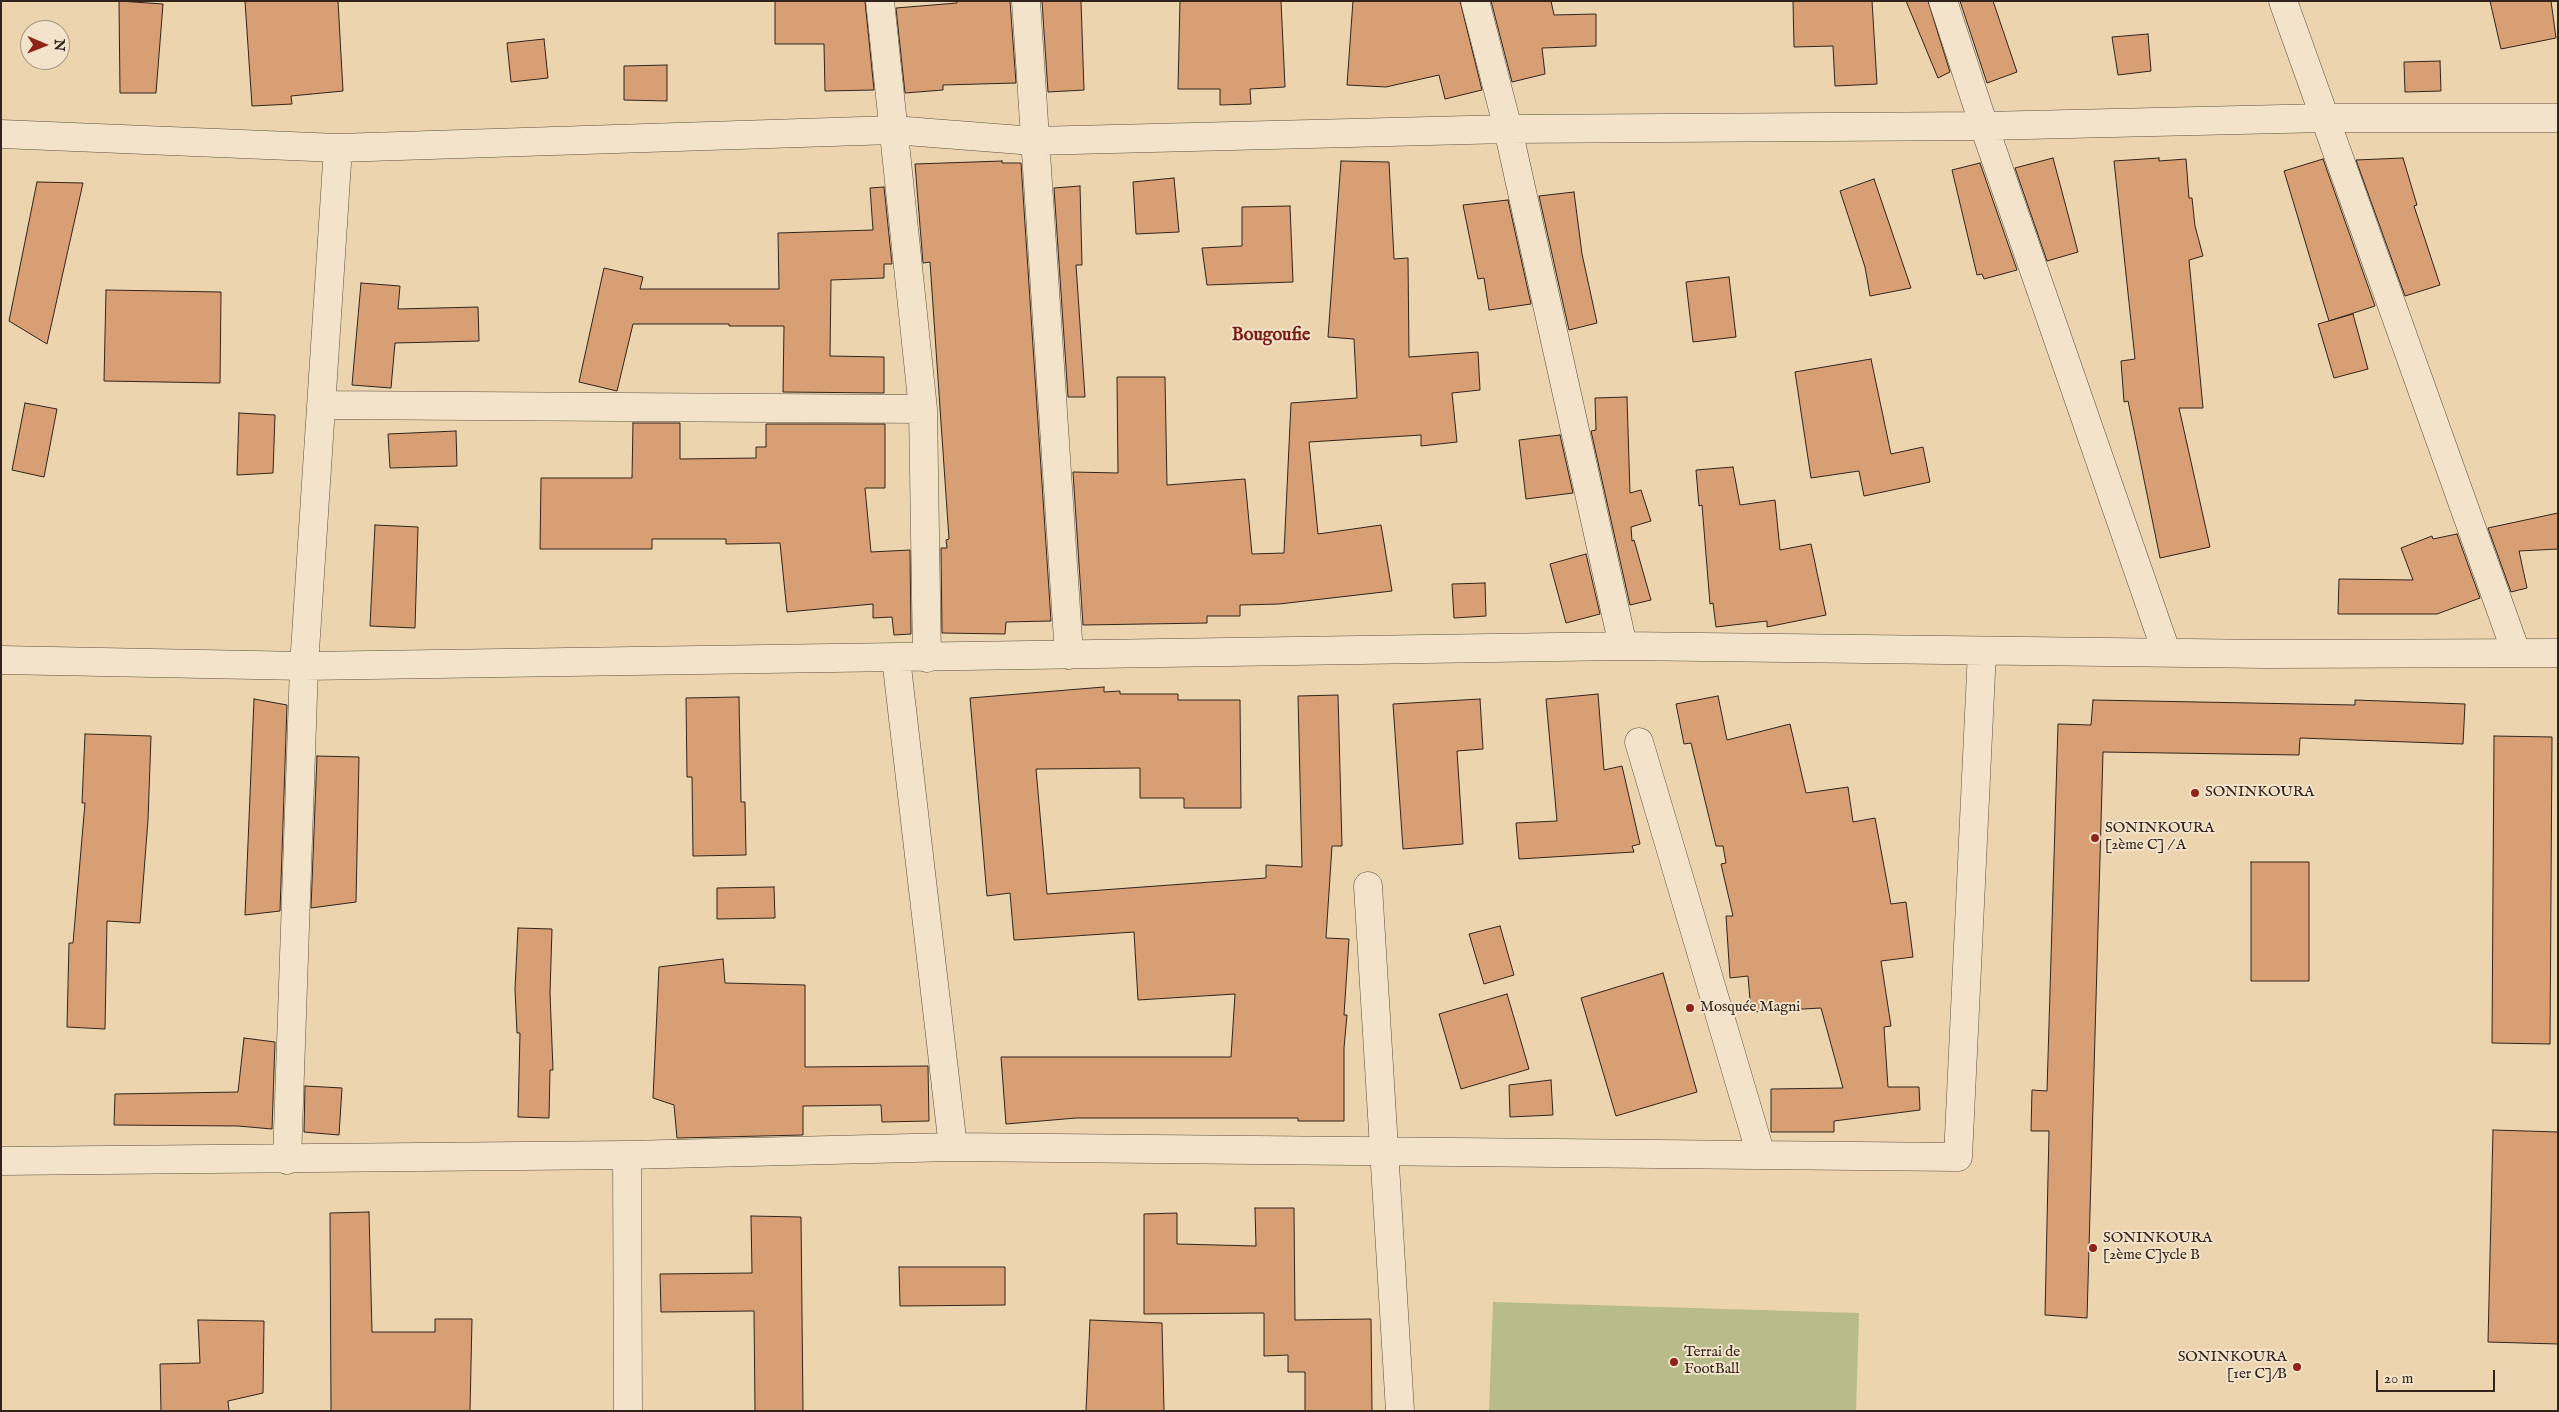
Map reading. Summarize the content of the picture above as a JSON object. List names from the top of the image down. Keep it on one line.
{"districts":["Bougoufie"],"places":["SONINKOURA","SONINKOURA [2ème C] / A","Mosquée Magni","SONINKOURA [2ème C]ycle B","Terrai de FootBall","SONINKOURA [1er C]/B"],"scale_bar":"20 m","north":"right"}
